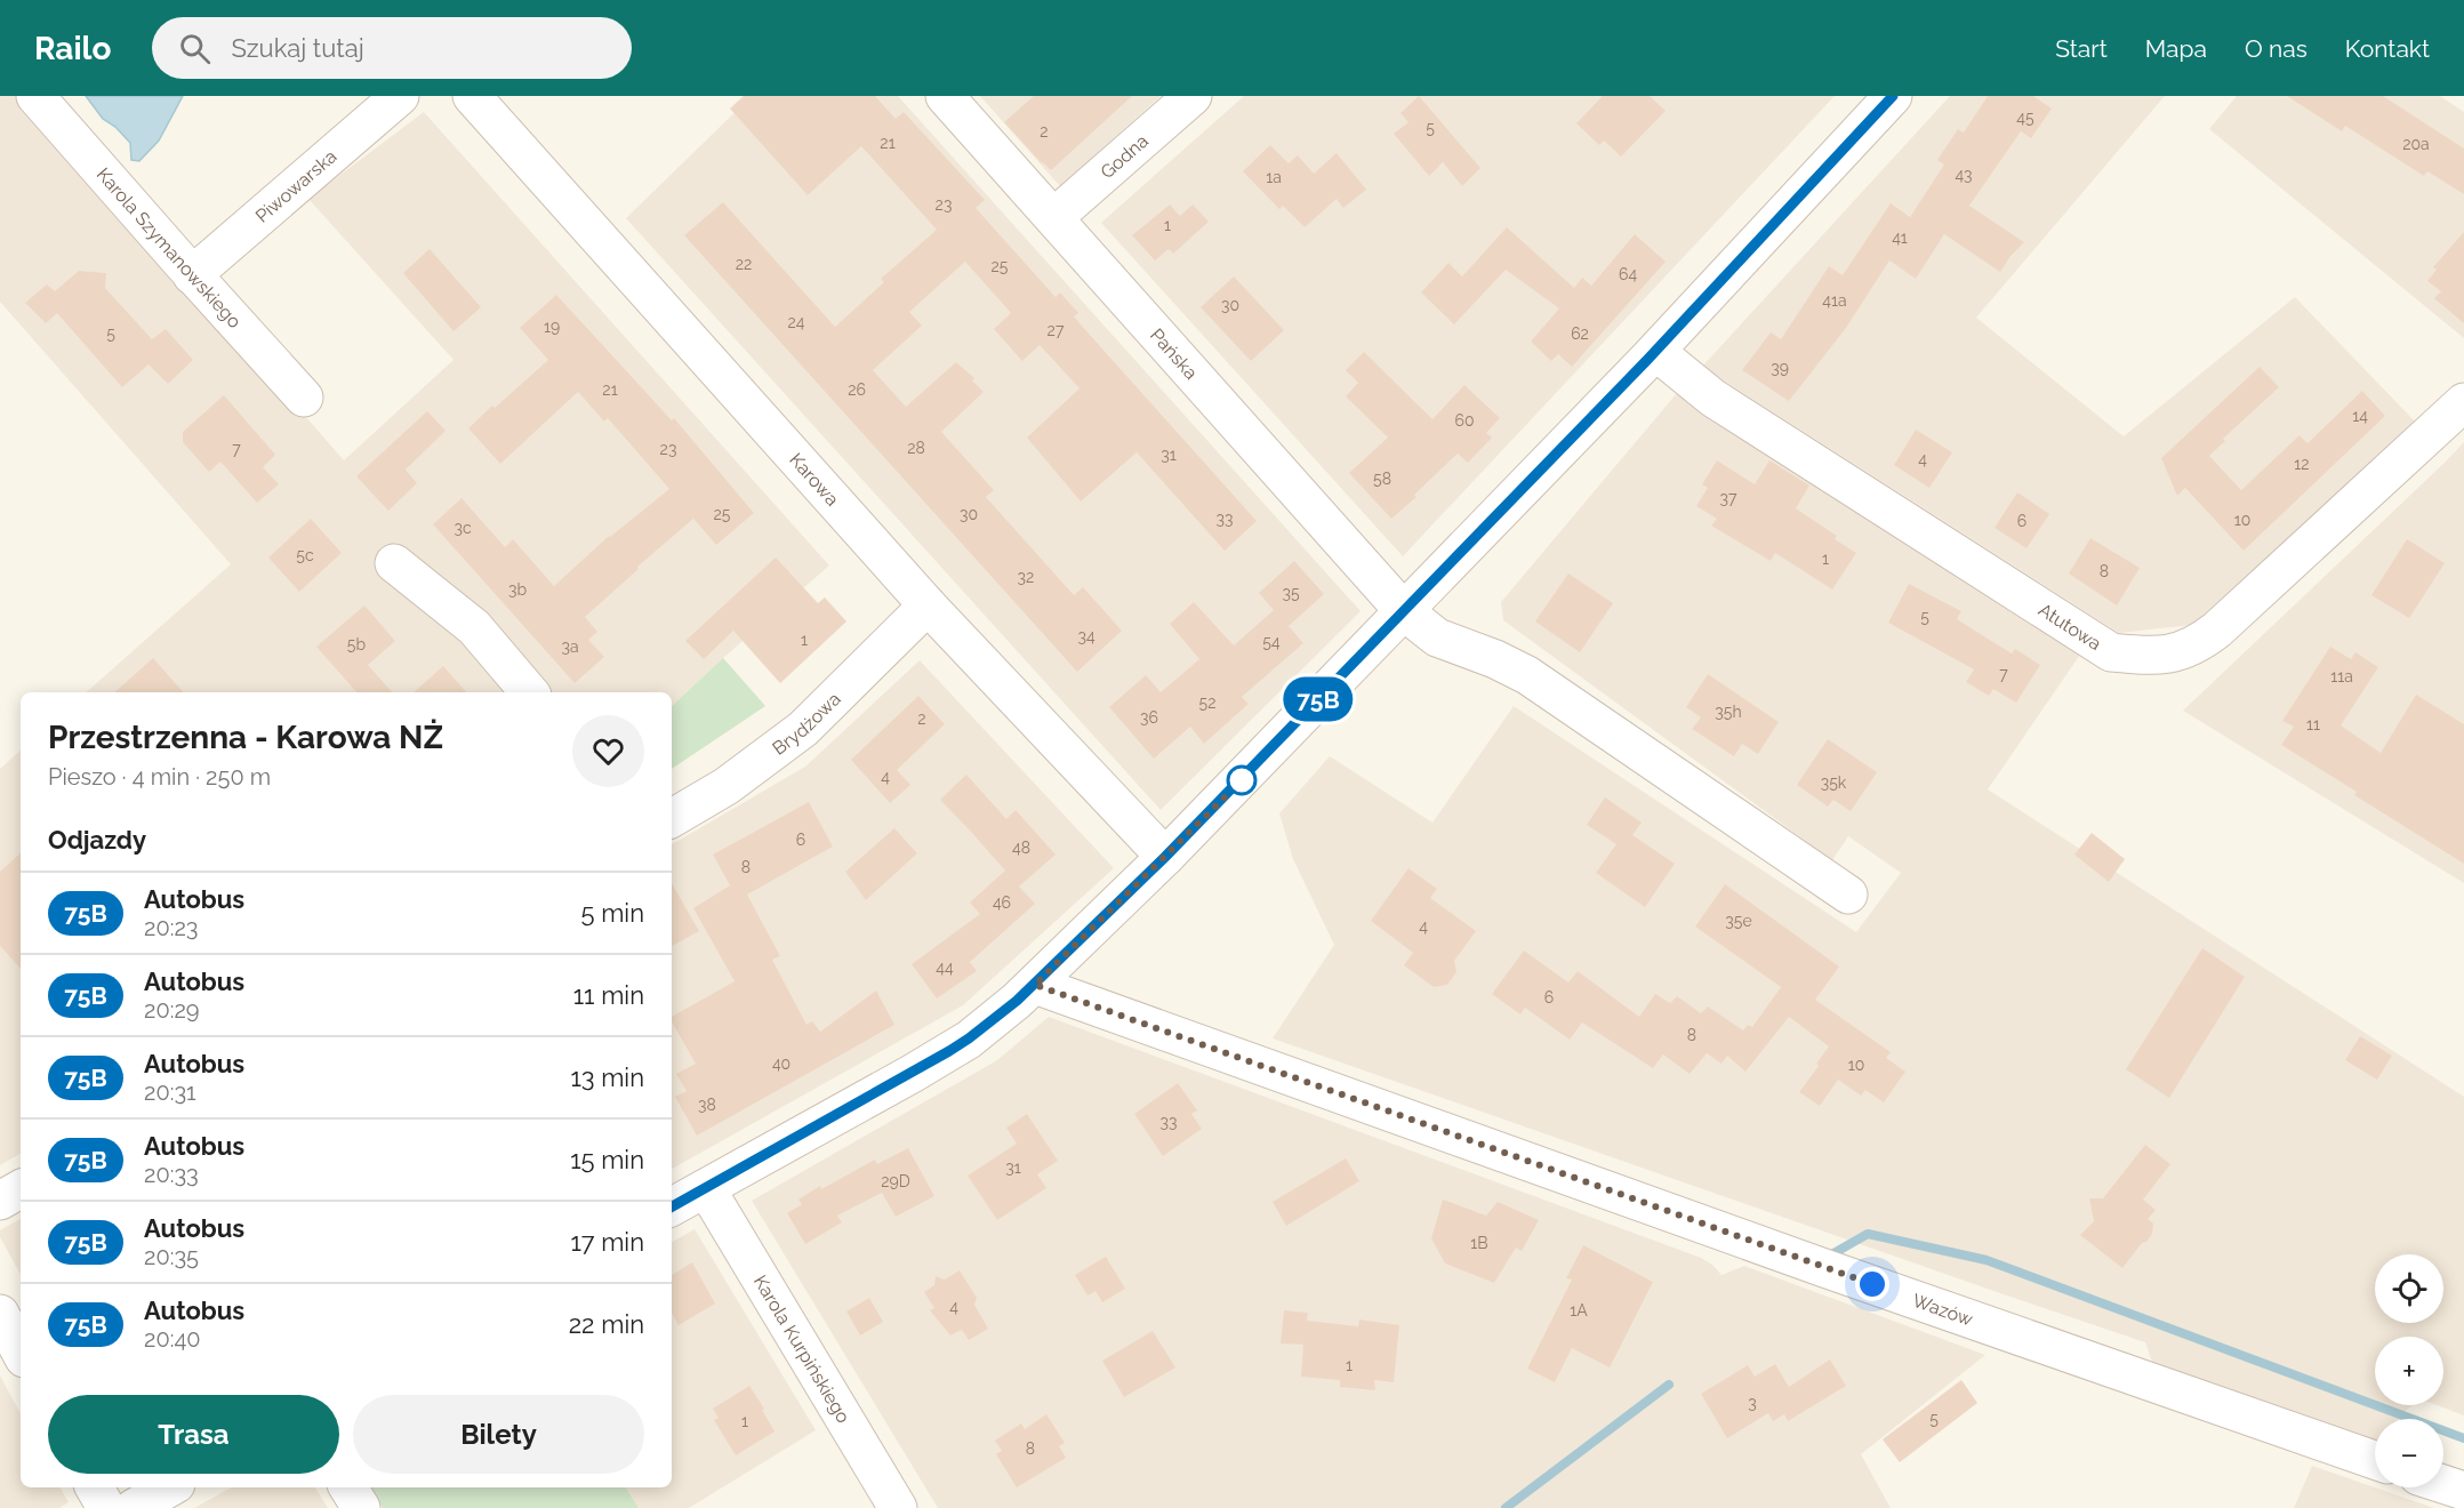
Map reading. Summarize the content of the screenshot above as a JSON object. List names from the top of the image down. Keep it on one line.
{"streets":{"street":["Godna","Piwowarska","Karola Szymanowskiego","Pańska","Karowa","Atutowa","Brydżowa","Wazów","Karola Kurpińskiego"]},"crossings":[["Godna","Pańska"],["Piwowarska","Karola Szymanowskiego"],["Karowa","Brydżowa"]],"lines":["bus line 75B"],"house_numbers":["45","5","2","21","20a","43","1a","23","1","41","22","25","64","41a","30","24","19","27","5","62","39","21","26","14","60","28","7","23","31","4","12","58","37","25","30","33","10","6","3c","5c","1","8","32","3b","35","5","34","1","54","5b","3a","7","11a","52","35h","36","2","11","4","35k","6","48","8","46","35e","4","44","6","8","40","10","38","33","31","29D","1B","4","1A","1","3","5","1","8"],"page":{"header":"Railo","search":"Szukaj tutaj","nav":["Start","Mapa","O nas","Kontakt"],"on_map":"75B","heading":[["Przestrzenna - Karowa NŻ","Pieszo · 4 min · 250 m"],"Odjazdy"],"list":[{"mark":"75B","name":"Autobus","note":"20:23","value":"5 min"},{"mark":"75B","name":"Autobus","note":"20:29","value":"11 min"},{"mark":"75B","name":"Autobus","note":"20:31","value":"13 min"},{"mark":"75B","name":"Autobus","note":"20:33","value":"15 min"},{"mark":"75B","name":"Autobus","note":"20:35","value":"17 min"},{"mark":"75B","name":"Autobus","note":"20:40","value":"22 min"}],"map_buttons":["+","−"],"buttons":["Trasa","Bilety"]}}
